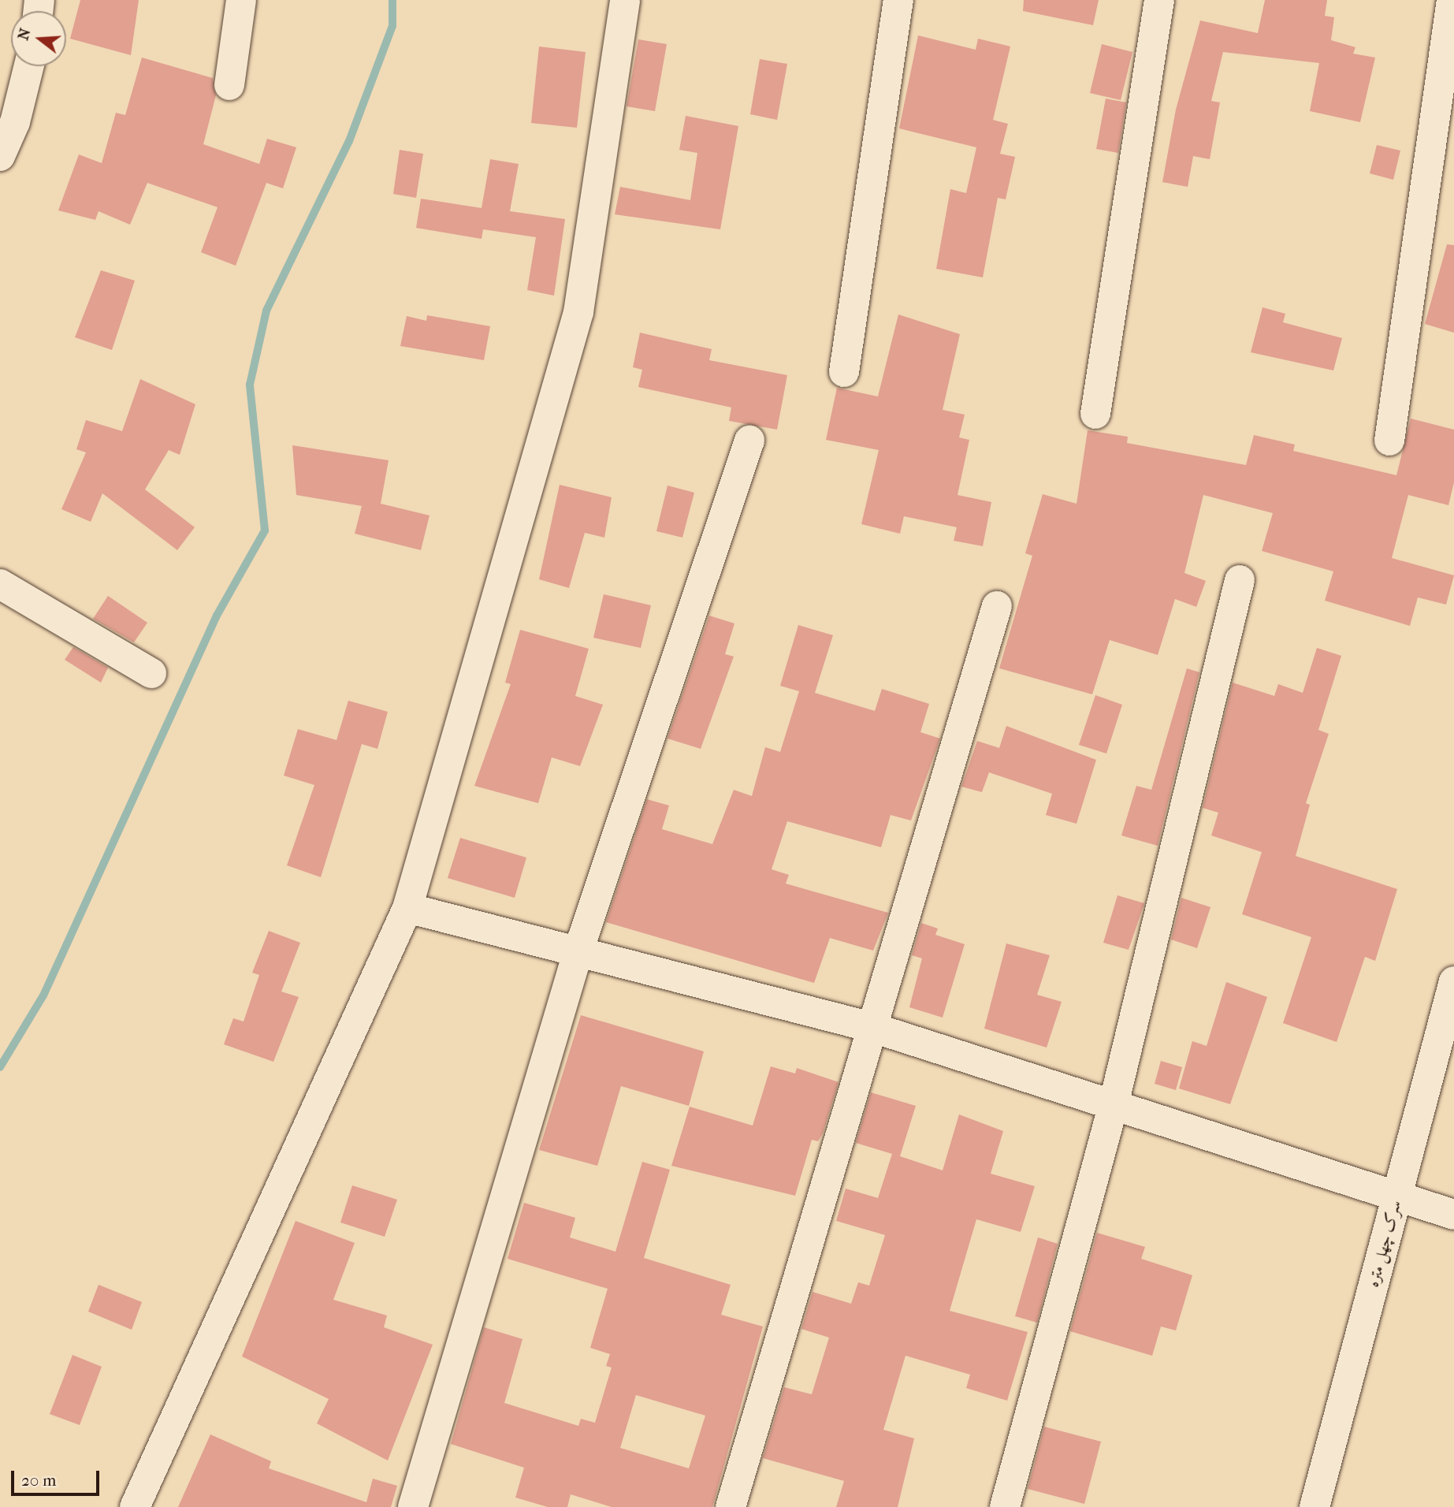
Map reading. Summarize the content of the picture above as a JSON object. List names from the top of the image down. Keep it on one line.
{"streets":{"street":["سرک چهل متره"]},"scale_bar":"20 m","north":"left"}
